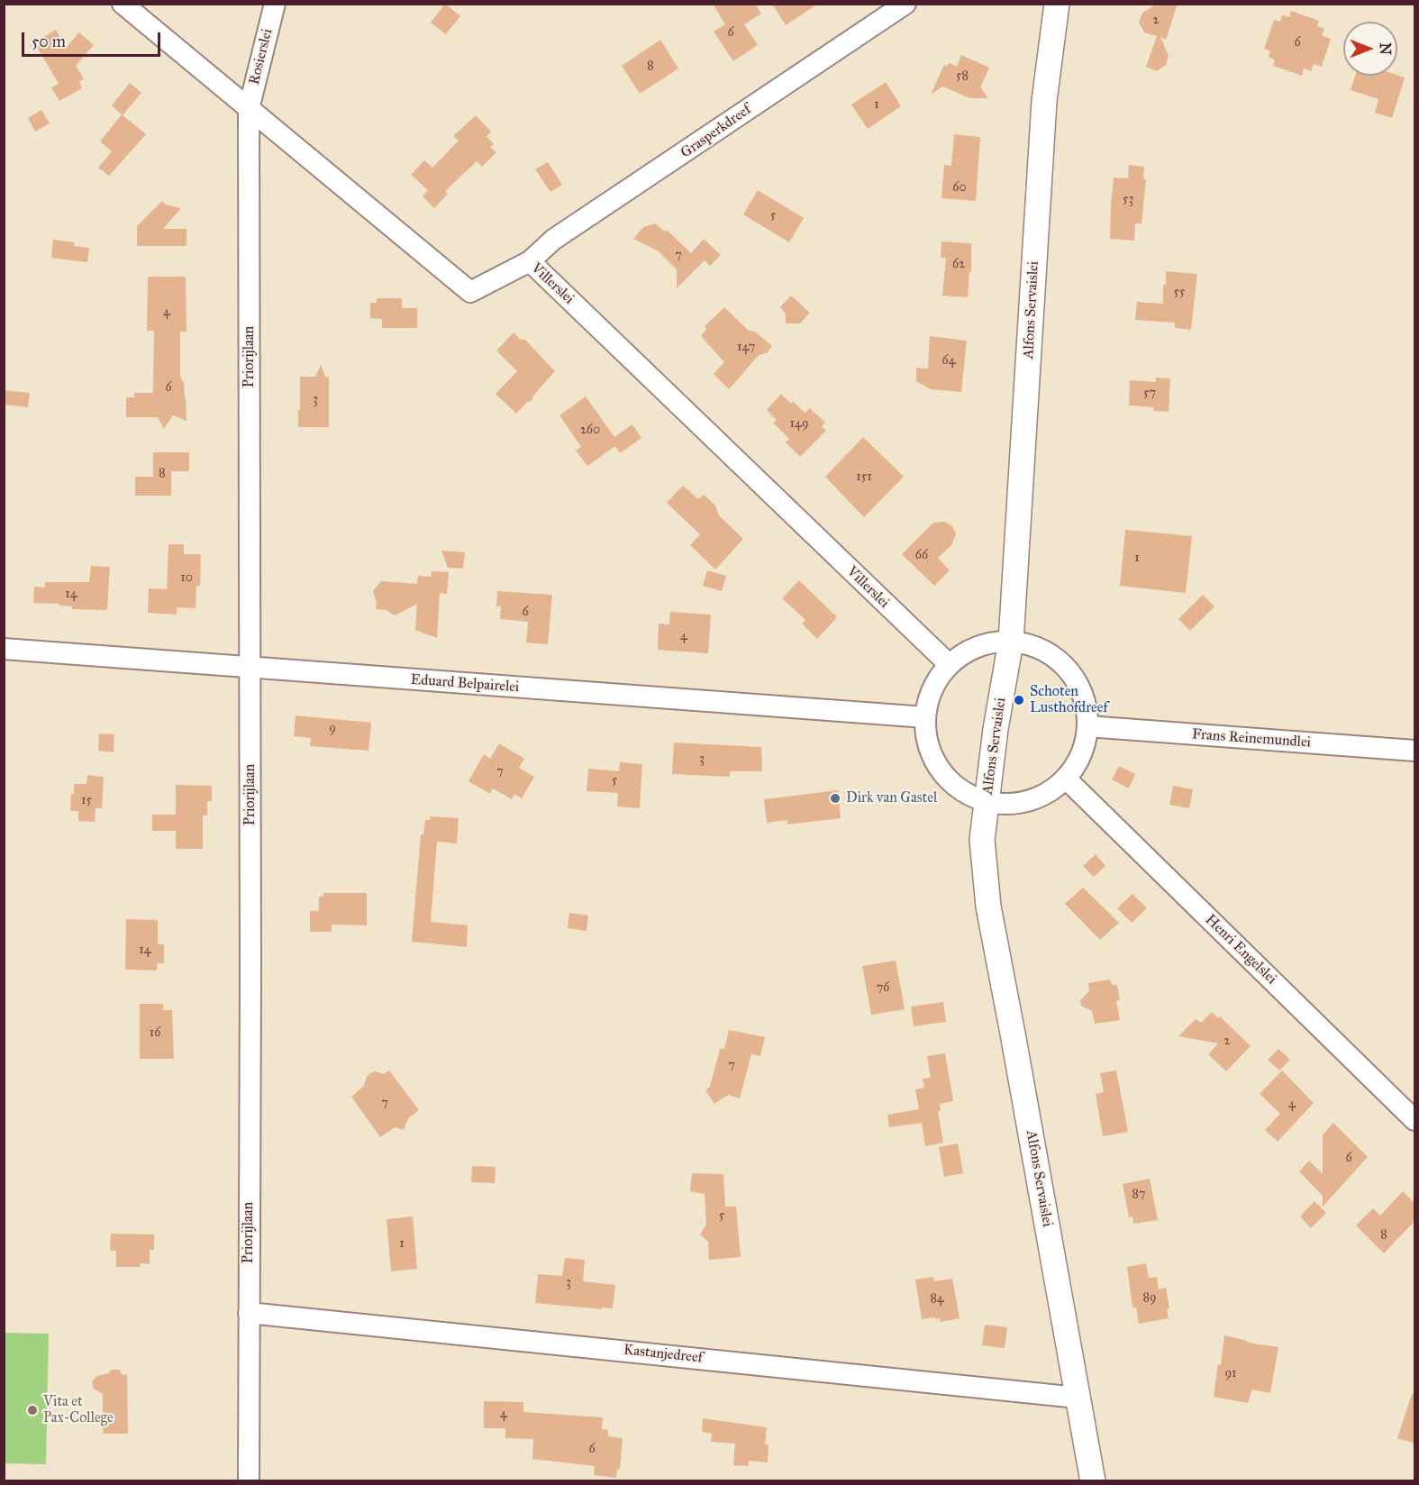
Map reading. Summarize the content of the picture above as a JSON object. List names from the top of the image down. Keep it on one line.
{"streets":{"street":["Rosierslei","Grasperkdreef","Villerslei","Alfons Servaislei","Priorijlaan","Eduard Belpairelei","Frans Reinemundlei","Henri Engelslei","Kastanjedreef"]},"crossings":[["Rosierslei","Villerslei"],["Rosierslei","Priorijlaan"],["Grasperkdreef","Villerslei"],["Villerslei","Priorijlaan"],["Alfons Servaislei","Kastanjedreef"],["Priorijlaan","Eduard Belpairelei"],["Priorijlaan","Kastanjedreef"]],"places":["Schoten Lusthofdreef","Dirk van Gastel","Vita et Pax-College"],"house_numbers":["2","6","6","8","58","1","60","53","5","7","62","55","4","147","64","6","57","3","149","260","8","151","66","1","10","14","6","4","9","3","7","5","15","14","76","16","2","7","7","4","6","87","5","8","1","3","89","84","91","4","6"],"scale_bar":"50 m","north":"right"}
